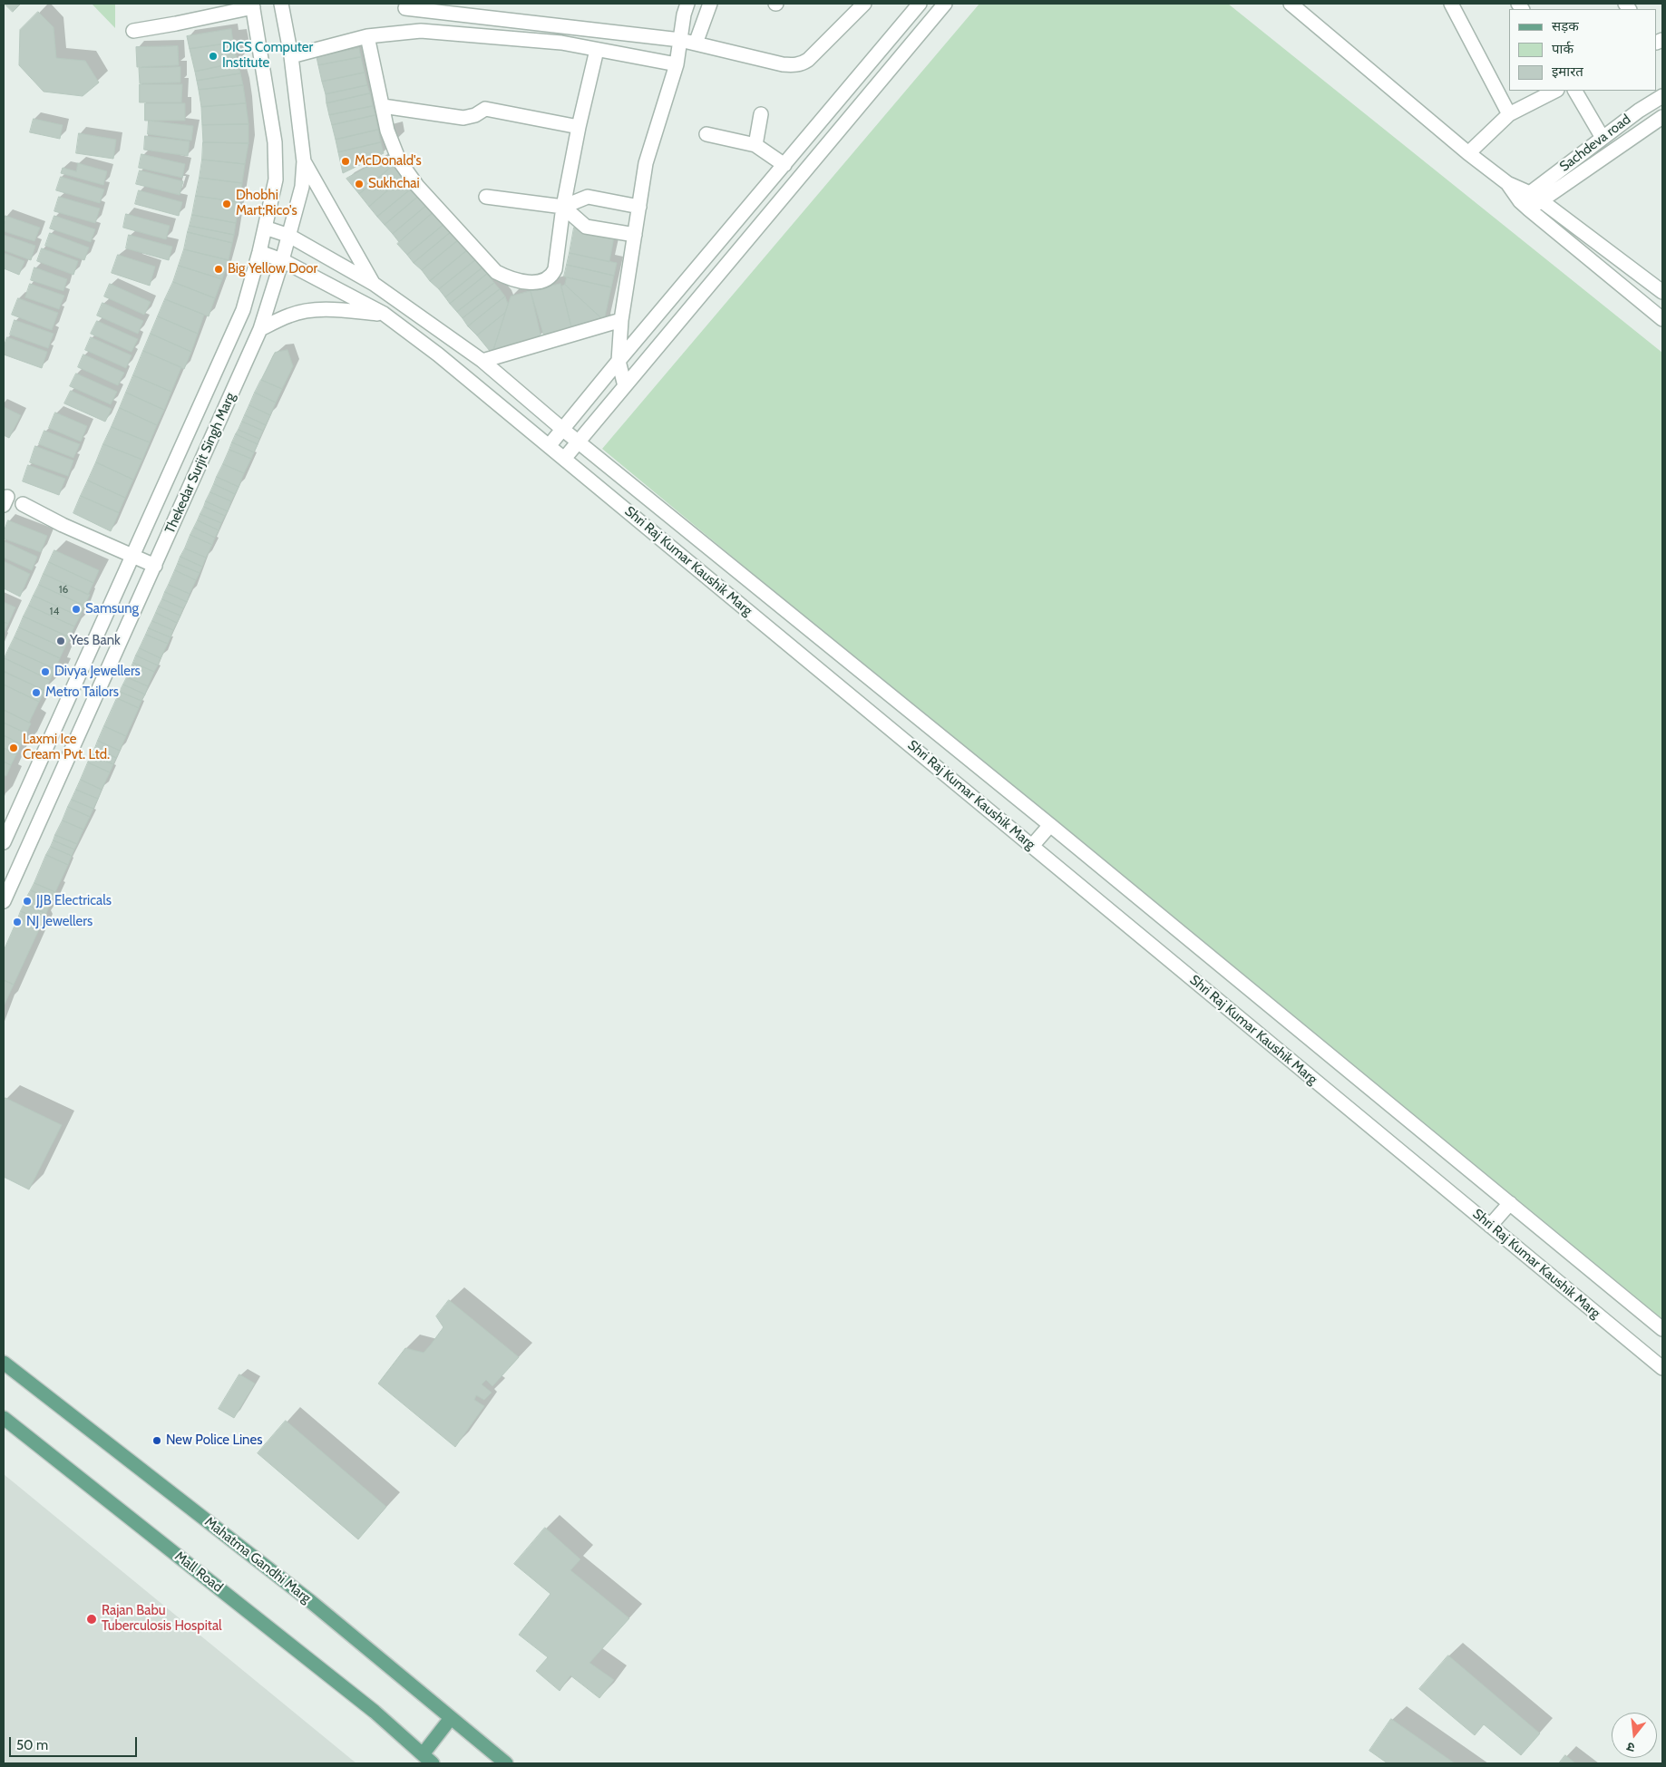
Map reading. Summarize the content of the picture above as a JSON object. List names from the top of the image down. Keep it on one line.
{"streets":{"main road":["Mahatma Gandhi Marg","Mall Road"],"street":["Sachdeva road","Thekedar Surjit Singh Marg","Shri Raj Kumar Kaushik Marg"]},"crossings":[["Thekedar Surjit Singh Marg","Shri Raj Kumar Kaushik Marg"]],"places":["DICS Computer Institute","McDonald's","Sukhchai","Dhobhi Mart;Rico's","Big Yellow Door","Samsung","Yes Bank","Divya Jewellers","Metro Tailors","Laxmi Ice Cream Pvt. Ltd.","JJB Electricals","NJ Jewellers","New Police Lines","Rajan Babu Tuberculosis Hospital"],"house_numbers":["16","14"],"legend":["सड़क","पार्क","इमारत"],"scale_bar":"50 m","north":"bottom"}
